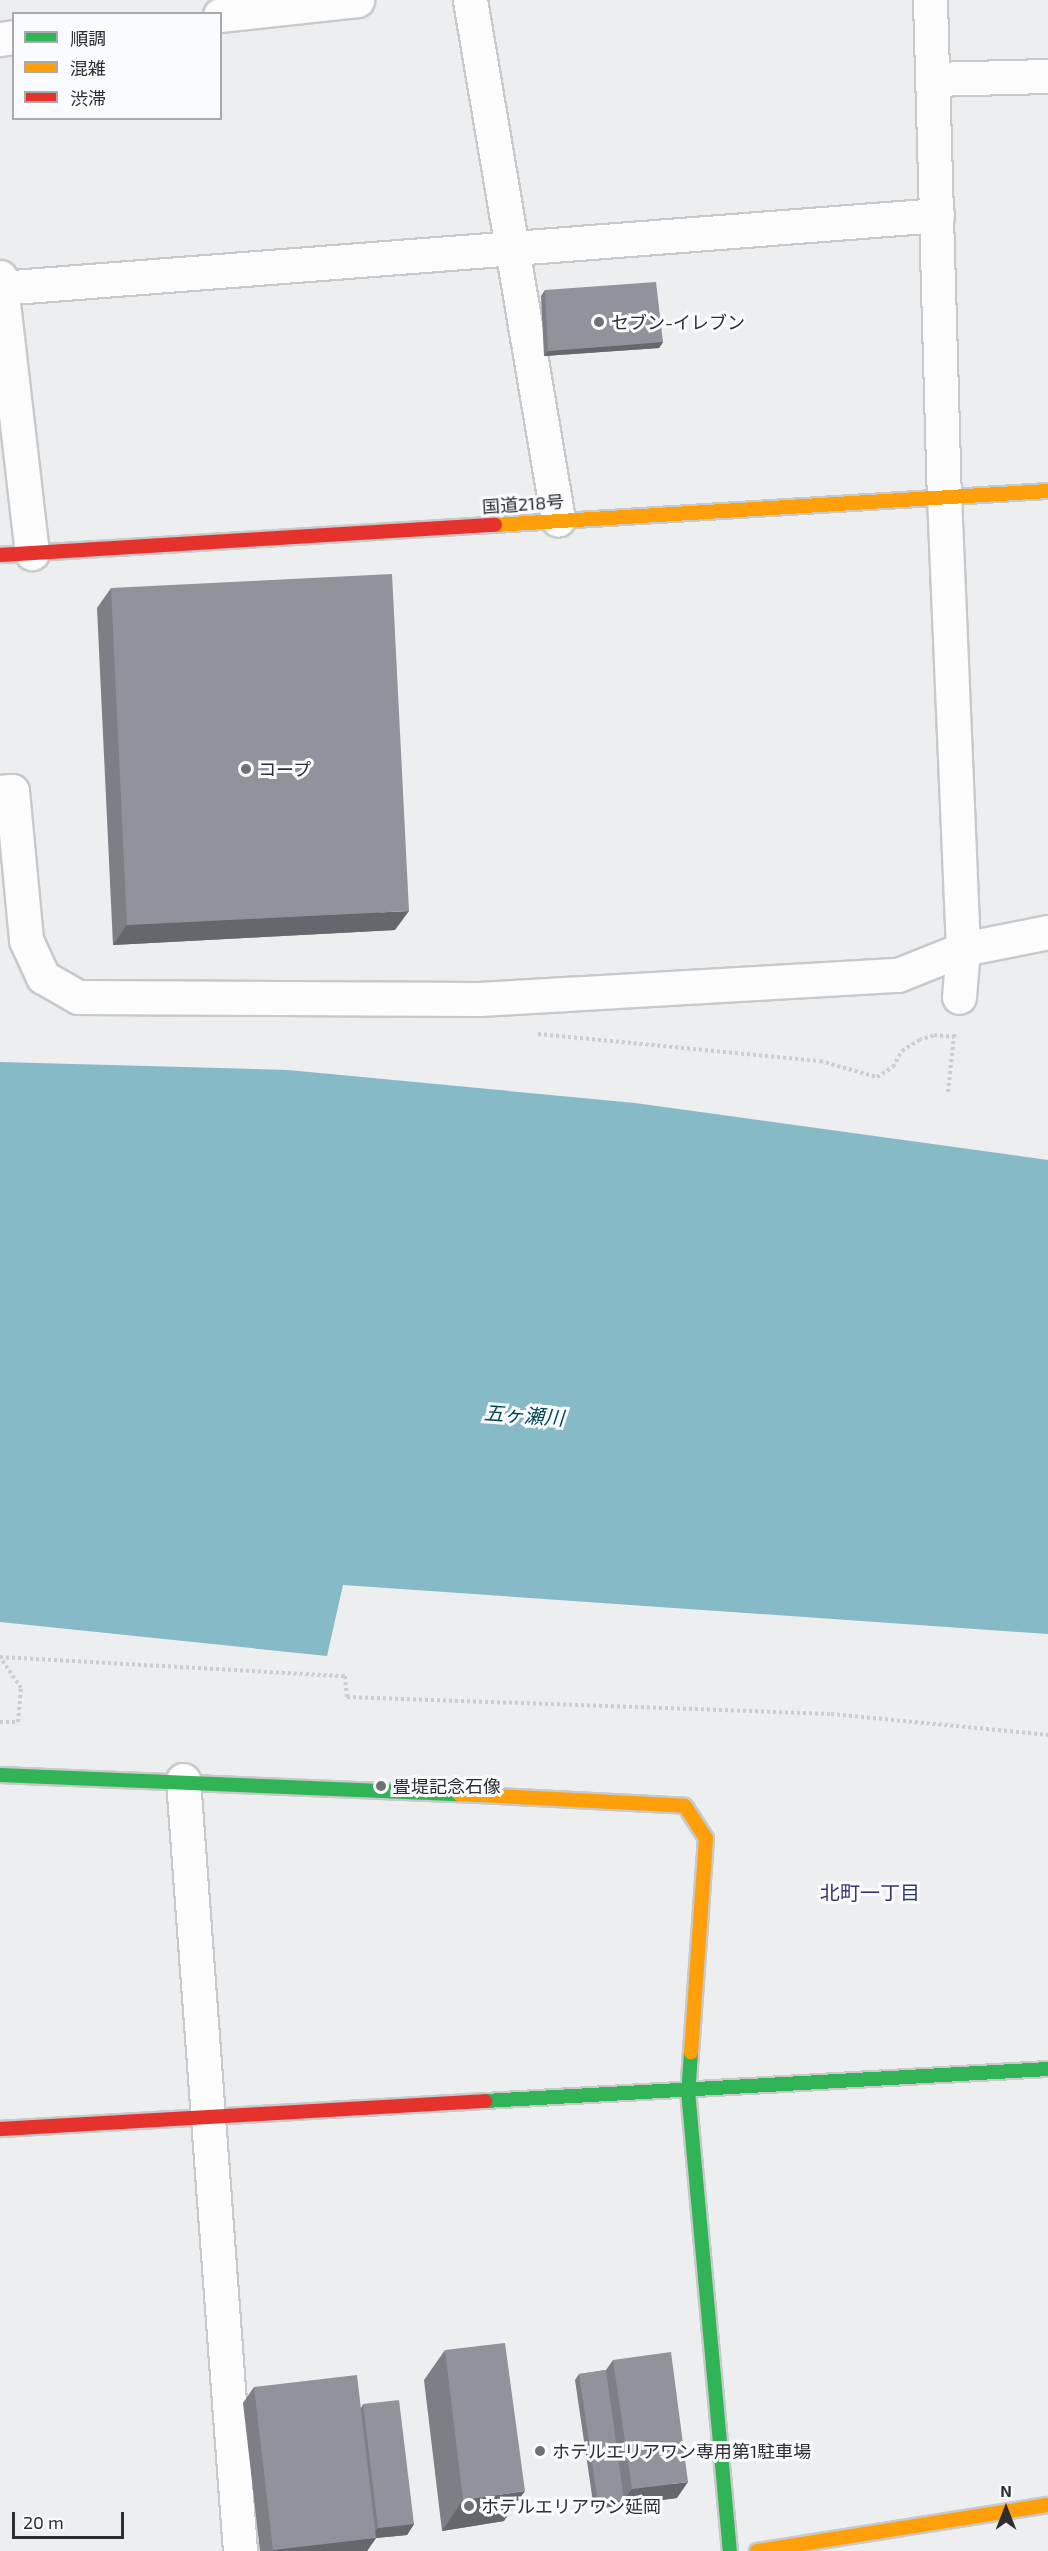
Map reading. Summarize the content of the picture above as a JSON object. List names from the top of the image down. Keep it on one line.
{"streets":{"main road":["国道218号"]},"districts":["北町一丁目"],"water":["五ヶ瀬川"],"places":["セブン-イレブン","コープ","畳堤記念石像","ホテルエリアワン専用第1駐車場","ホテルエリアワン延岡"],"legend":["順調","混雑","渋滞"],"scale_bar":"20 m","north":"top"}
